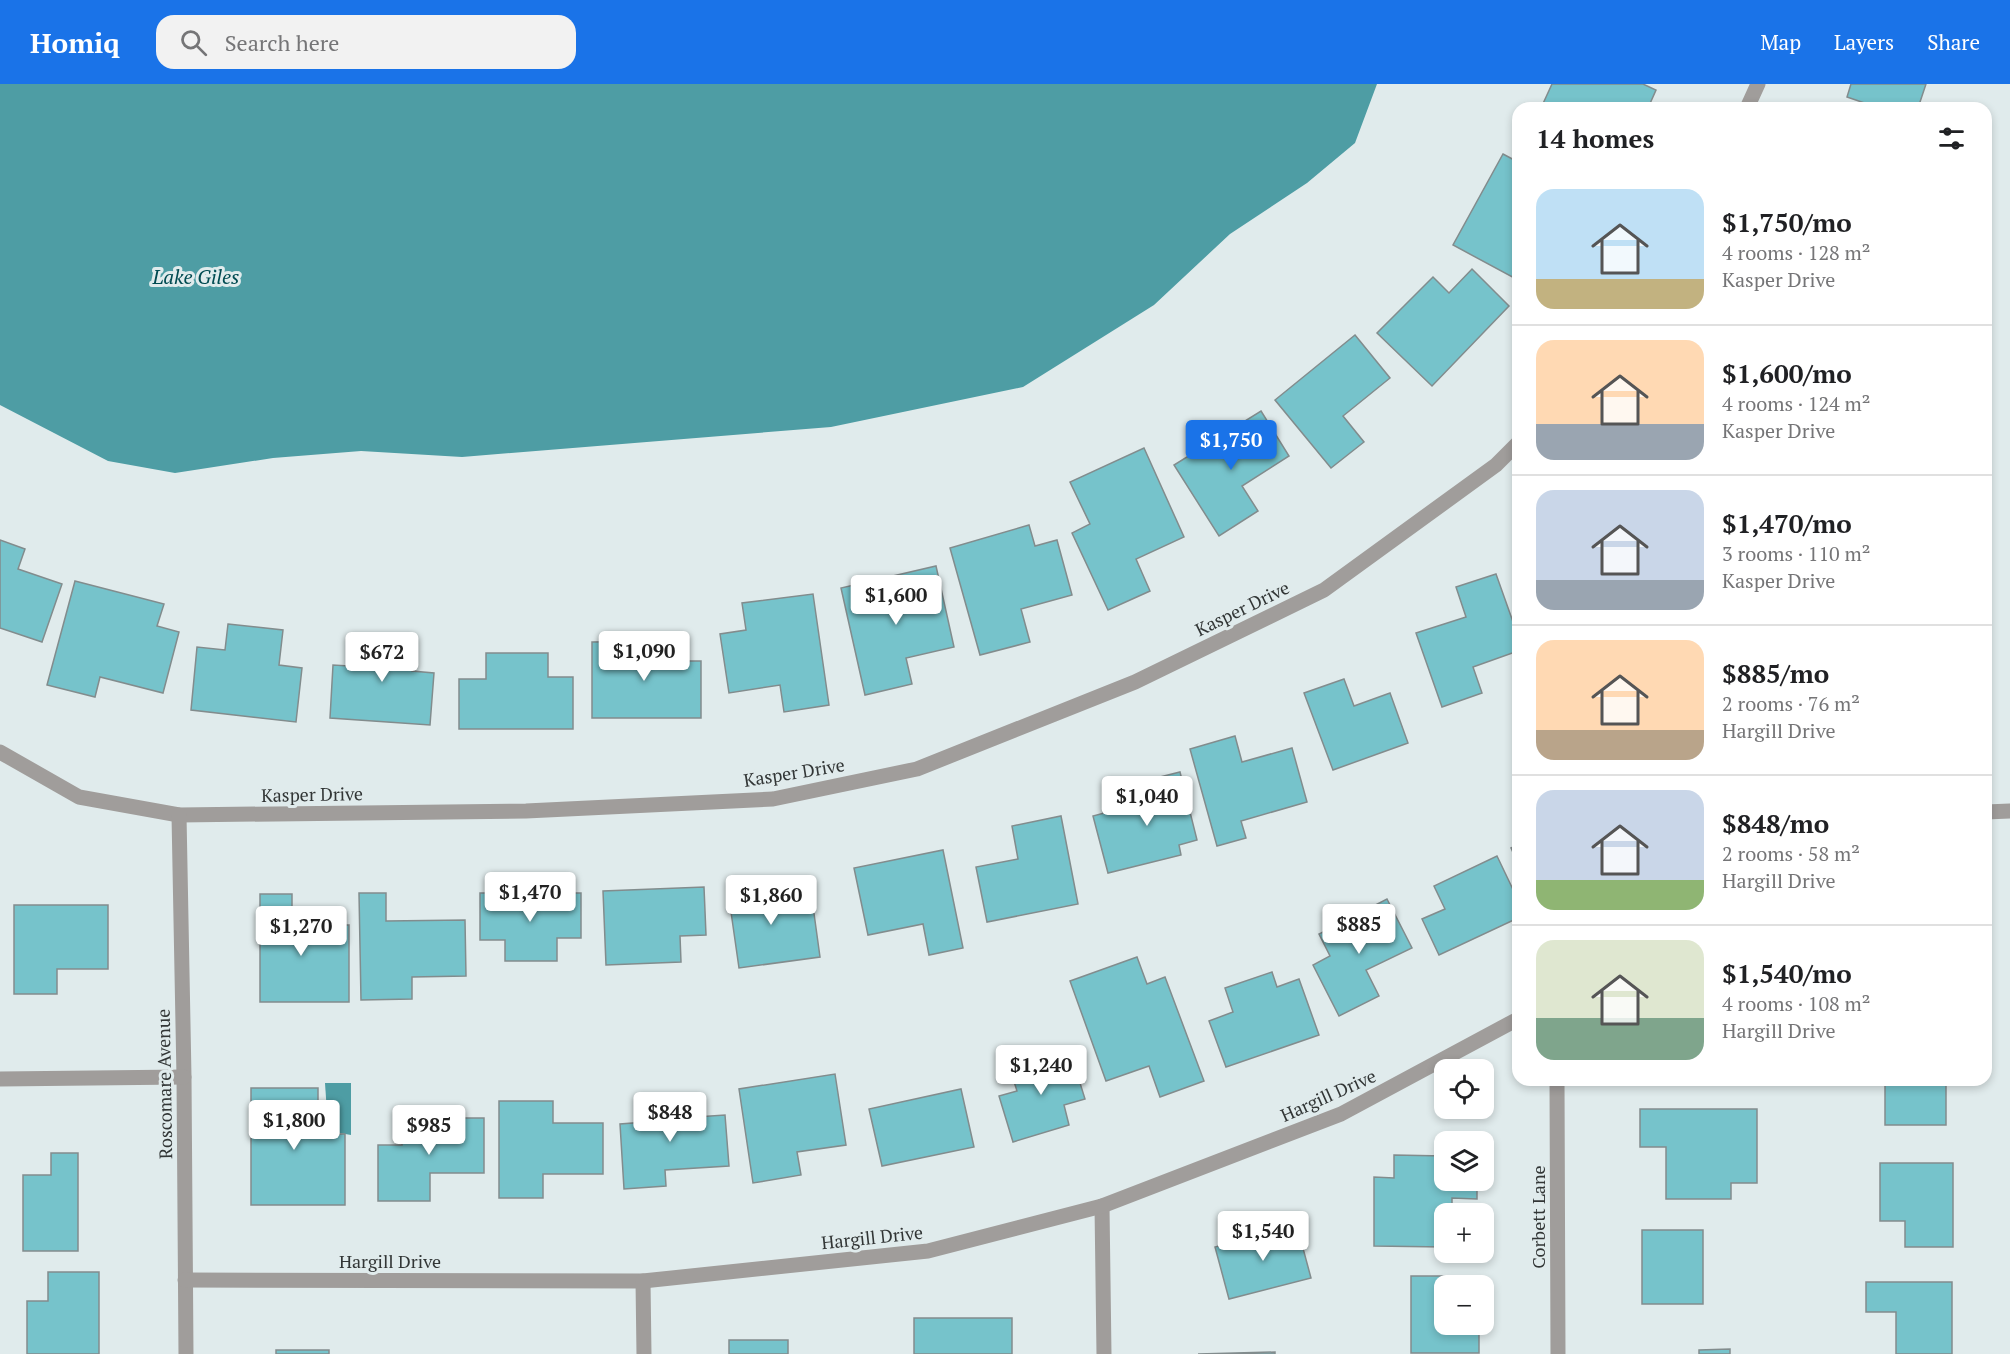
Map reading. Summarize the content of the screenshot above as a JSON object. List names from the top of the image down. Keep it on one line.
{"streets":{"street":["Kasper Drive","Roscomare Avenue","Hargill Drive","Corbett Lane"]},"crossings":[["Kasper Drive","Roscomare Avenue"],["Roscomare Avenue","Hargill Drive"]],"water":["Lake Giles"],"page":{"header":"Homiq","search":"Search here","nav":["Map","Layers","Share"],"heading":"14 homes","list":[{"name":"$1,750/mo","note":"4 rooms · 128 m² · Kasper Drive"},{"name":"$1,600/mo","note":"4 rooms · 124 m² · Kasper Drive"},{"name":"$1,470/mo","note":"3 rooms · 110 m² · Kasper Drive"},{"name":"$885/mo","note":"2 rooms · 76 m² · Hargill Drive"},{"name":"$848/mo","note":"2 rooms · 58 m² · Hargill Drive"},{"name":"$1,540/mo","note":"4 rooms · 108 m² · Hargill Drive"}],"price":["$1,750","$1,600","$1,090","$672","$1,040","$1,470","$1,860","$885","$1,270","$1,240","$848","$1,800","$985","$1,540"],"map_buttons":["+","−"]}}
